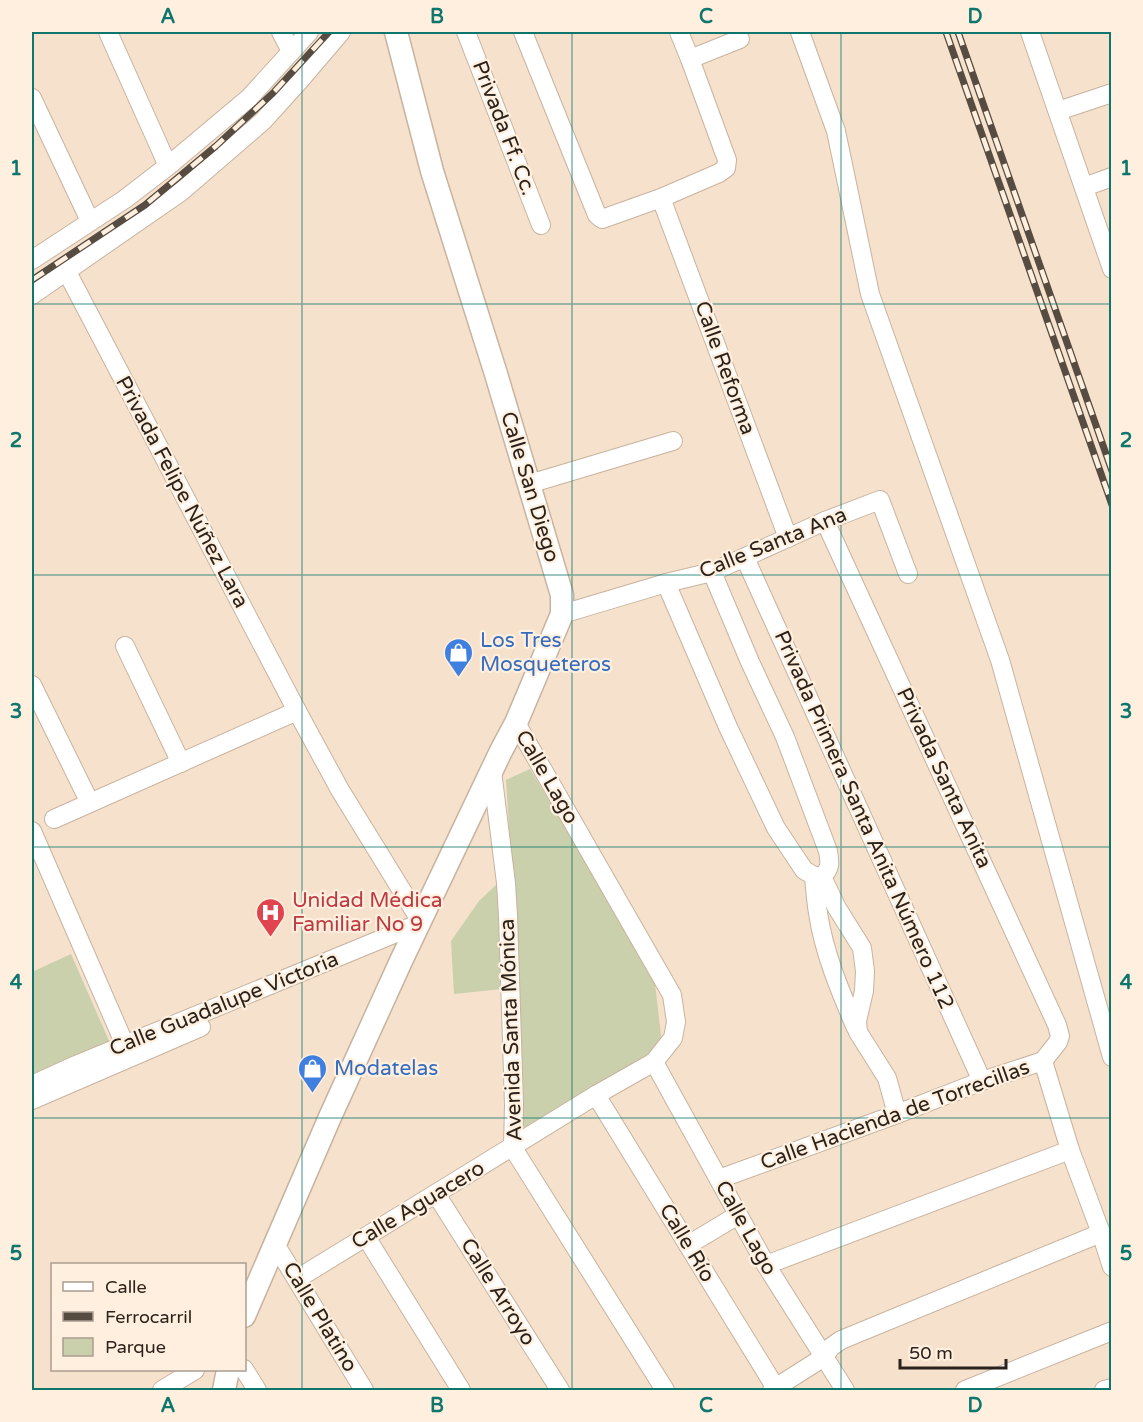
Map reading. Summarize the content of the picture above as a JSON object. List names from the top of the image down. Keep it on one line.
{"streets":{"main road":["Calle San Diego"],"street":["Privada Ff. Cc.","Calle Reforma","Privada Felipe Núñez Lara","Calle Santa Ana","Calle Lago","Privada Santa Anita","Privada Primera Santa Anita Número 112","Calle Guadalupe Victoria","Avenida Santa Mónica","Calle Hacienda de Torrecillas","Calle Aguacero","Calle Río","Calle Arroyo","Calle Platino"]},"crossings":[["Calle Reforma","Calle Santa Ana"],["Calle San Diego","Privada Felipe Núñez Lara"],["Calle San Diego","Calle Santa Ana"],["Calle San Diego","Calle Lago"],["Calle San Diego","Calle Guadalupe Victoria"],["Calle San Diego","Avenida Santa Mónica"],["Calle San Diego","Calle Platino"],["Privada Felipe Núñez Lara","Calle Guadalupe Victoria"],["Calle Santa Ana","Privada Santa Anita"],["Calle Santa Ana","Privada Primera Santa Anita Número 112"],["Calle Lago","Calle Hacienda de Torrecillas"],["Calle Lago","Calle Aguacero"],["Privada Santa Anita","Calle Hacienda de Torrecillas"],["Privada Primera Santa Anita Número 112","Calle Hacienda de Torrecillas"],["Avenida Santa Mónica","Calle Aguacero"],["Calle Aguacero","Calle Río"],["Calle Aguacero","Calle Arroyo"],["Calle Aguacero","Calle Platino"]],"places":{"shop":["Los Tres Mosqueteros","Modatelas"],"hospital":["Unidad Médica Familiar No 9"]},"legend":["Calle","Ferrocarril","Parque"],"scale_bar":"50 m","grid":{"columns":["A","B","C","D"],"rows":["1","2","3","4","5"]}}
